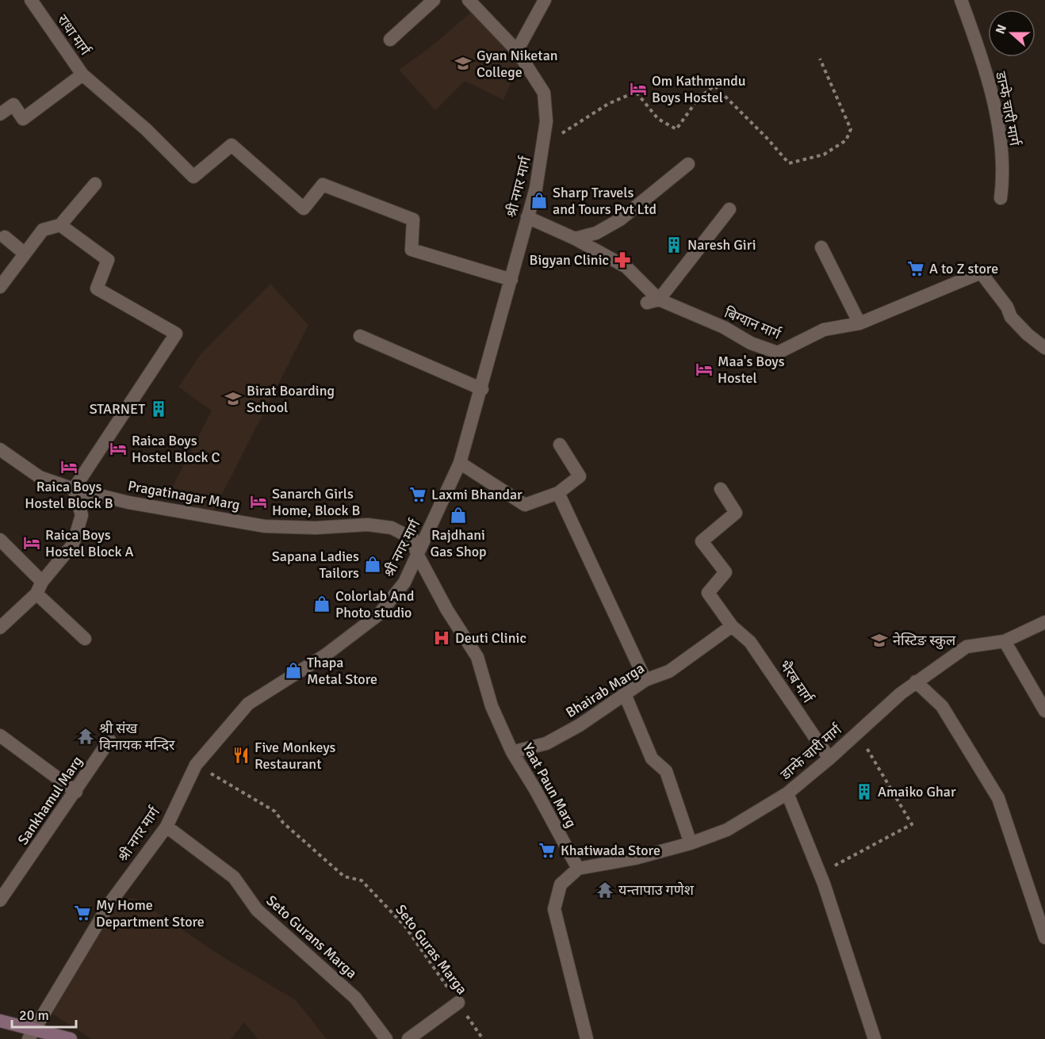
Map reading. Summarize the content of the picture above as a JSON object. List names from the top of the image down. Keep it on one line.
{"streets":{"street":["राधा मार्ग","डान्फे चारी मार्ग","श्री नगर मार्ग","बिग्यान मार्ग","Pragatinagar Marg","भैरब मार्ग","Bhairab Marga","Yaat Paun Marg","Sankhamul Marg","Seto Gurans Marga"],"path":["Seto Guras Marga"]},"crossings":[["राधा मार्ग","श्री नगर मार्ग"],["डान्फे चारी मार्ग","भैरब मार्ग"],["डान्फे चारी मार्ग","Yaat Paun Marg"],["श्री नगर मार्ग","बिग्यान मार्ग"],["श्री नगर मार्ग","Pragatinagar Marg"],["श्री नगर मार्ग","Yaat Paun Marg"],["श्री नगर मार्ग","Seto Gurans Marga"],["श्री नगर मार्ग","Seto Guras Marga"],["Pragatinagar Marg","Yaat Paun Marg"],["भैरब मार्ग","Bhairab Marga"],["Bhairab Marga","Yaat Paun Marg"]],"places":{"school or university":["Gyan Niketan College","Birat Boarding School","नेस्टिङ स्कुल"],"hotel":["Om Kathmandu Boys Hostel","Maa's Boys Hostel","Raica Boys Hostel Block C","Raica Boys Hostel Block B","Sanarch Girls Home, Block B","Raica Boys Hostel Block A"],"shop":["Sharp Travels and Tours Pvt Ltd","Rajdhani Gas Shop","Sapana Ladies Tailors","Colorlab And Photo studio","Thapa Metal Store"],"building":["Naresh Giri","STARNET","Amaiko Ghar"],"pharmacy":["Bigyan Clinic"],"supermarket":["A to Z store","Laxmi Bhandar","Khatiwada Store","My Home Department Store"],"hospital":["Deuti Clinic"],"temple":["श्री संख विनायक मन्दिर","यन्तापाउ गणेश"],"restaurant":["Five Monkeys Restaurant"]},"scale_bar":"20 m","north":"left"}
